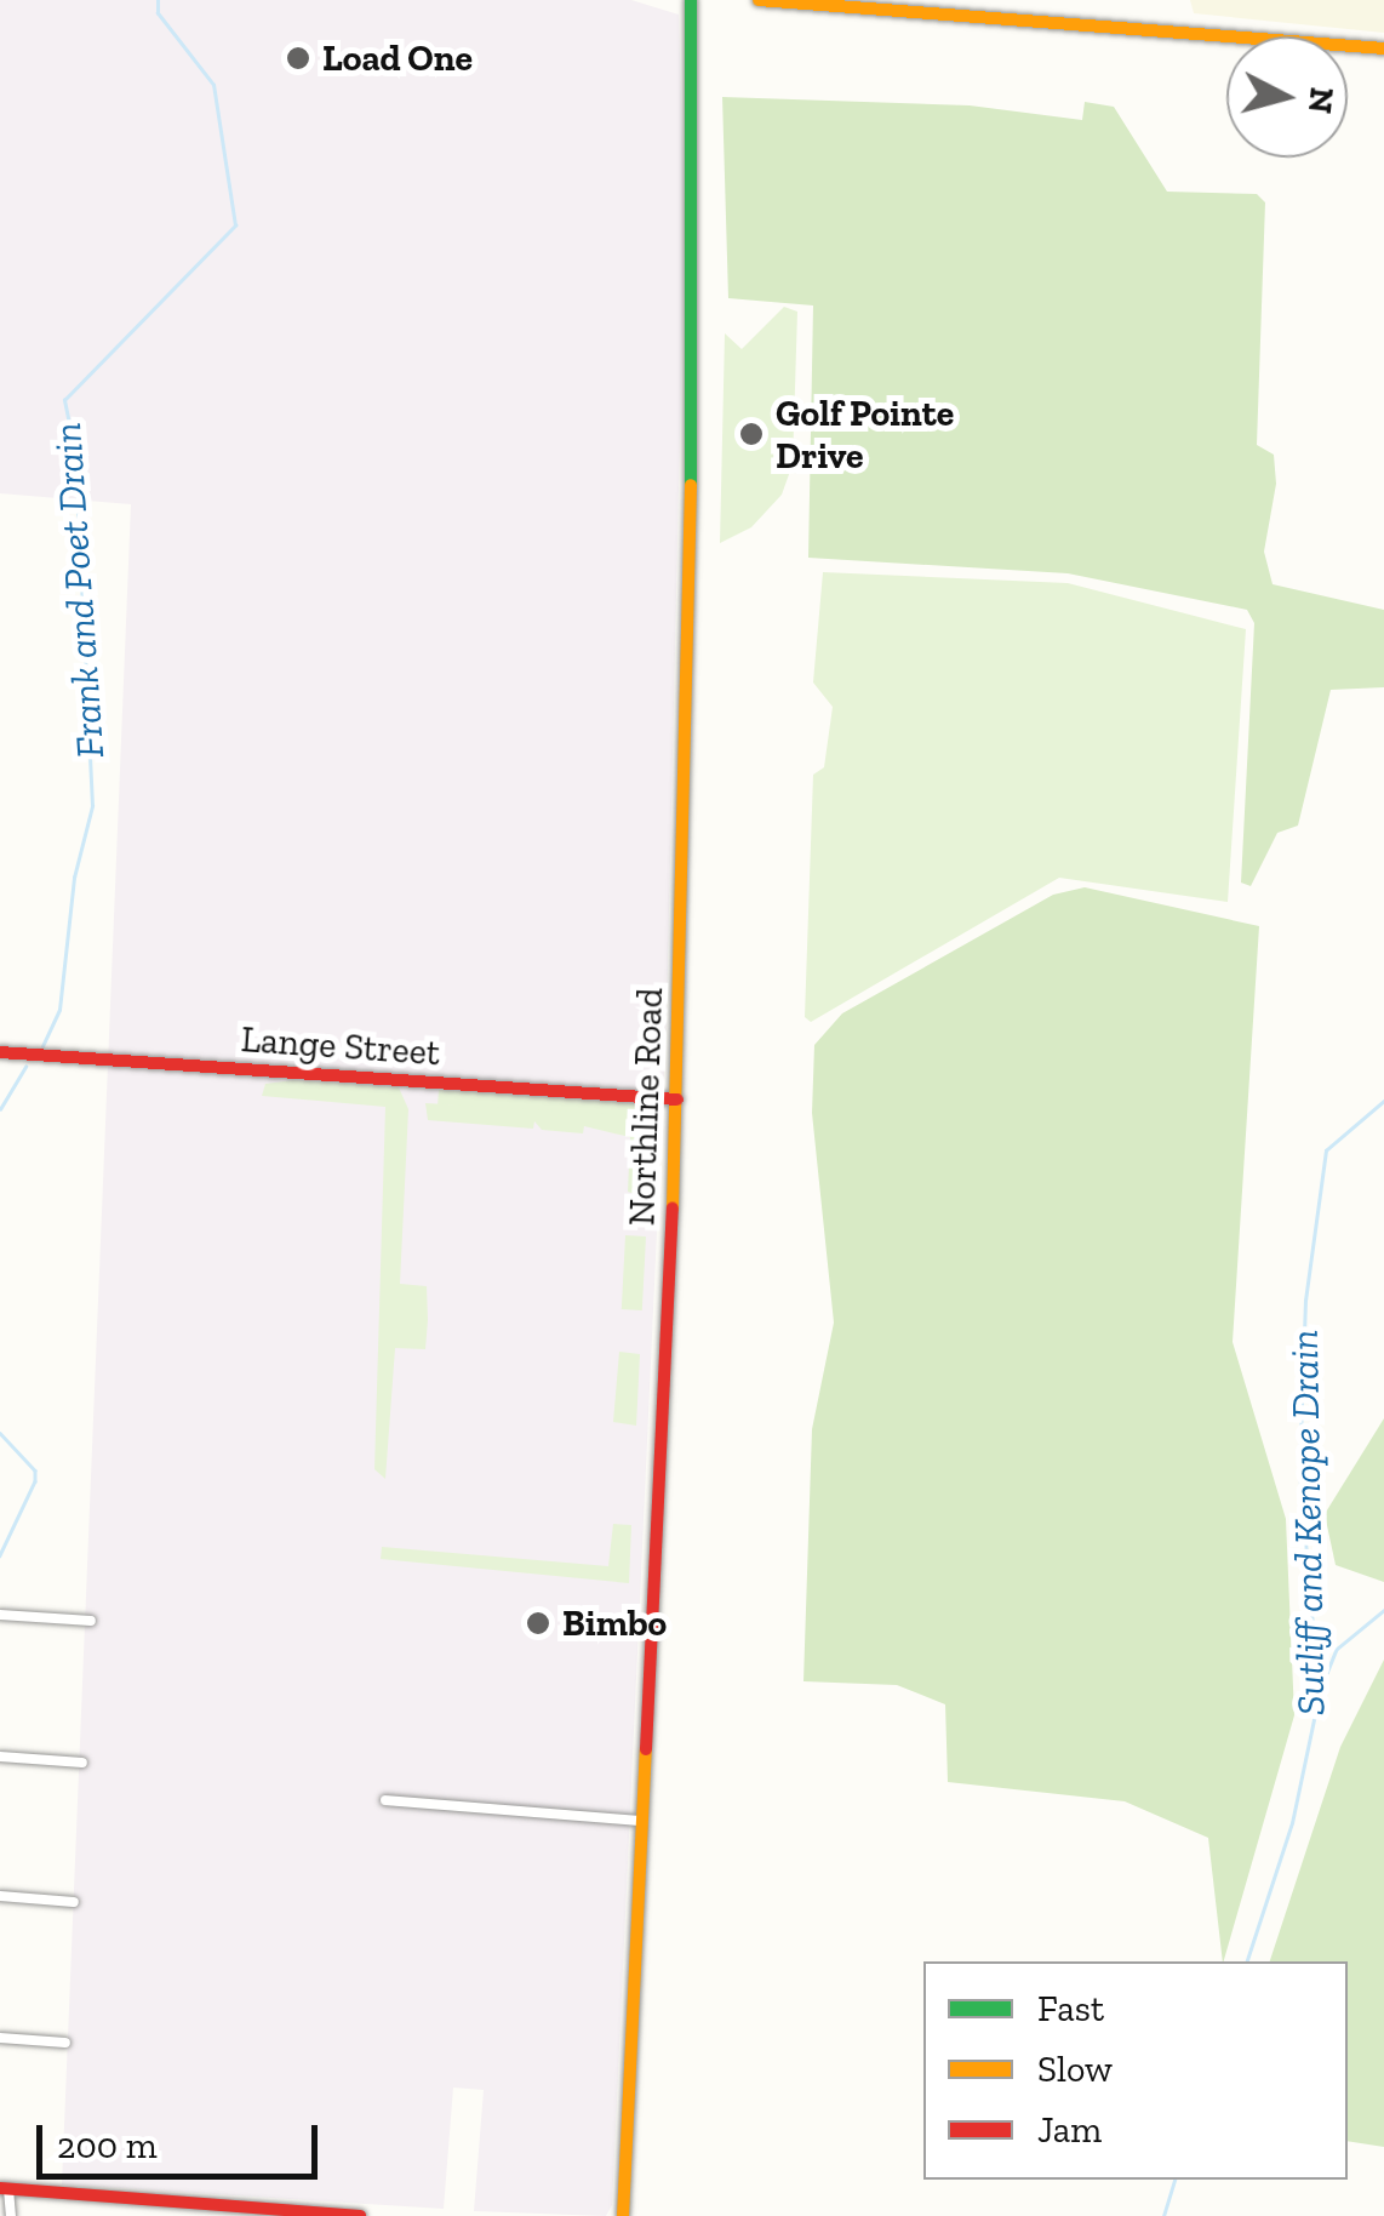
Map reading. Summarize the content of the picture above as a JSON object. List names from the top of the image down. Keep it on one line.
{"streets":{"main road":["Lange Street","Northline Road"]},"crossings":[["Lange Street","Northline Road"]],"water":["Frank and Poet Drain","Sutliff and Kenope Drain"],"places":["Load One","Golf Pointe Drive","Bimbo"],"legend":["Fast","Slow","Jam"],"scale_bar":"200 m","north":"right"}
